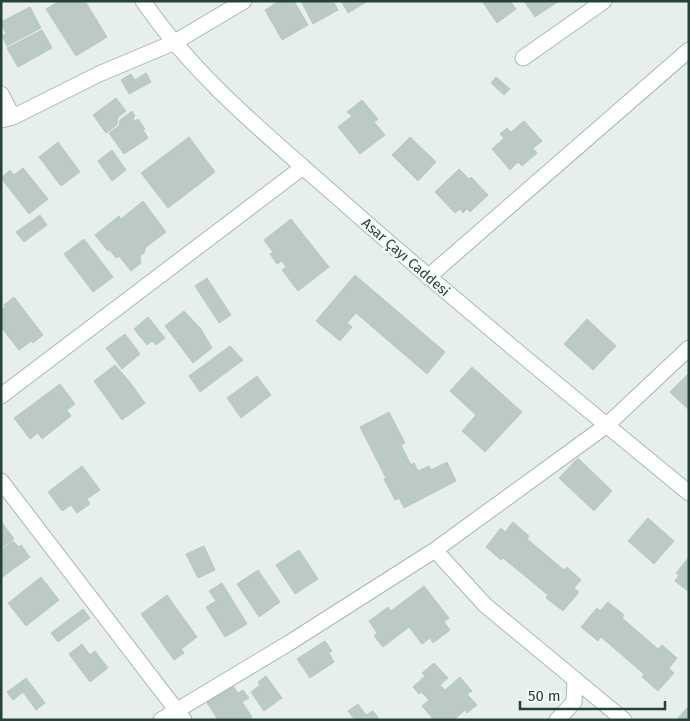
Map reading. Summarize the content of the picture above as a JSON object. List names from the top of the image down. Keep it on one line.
{"streets":{"street":["Asar Çayı Caddesi"]},"scale_bar":"50 m"}
